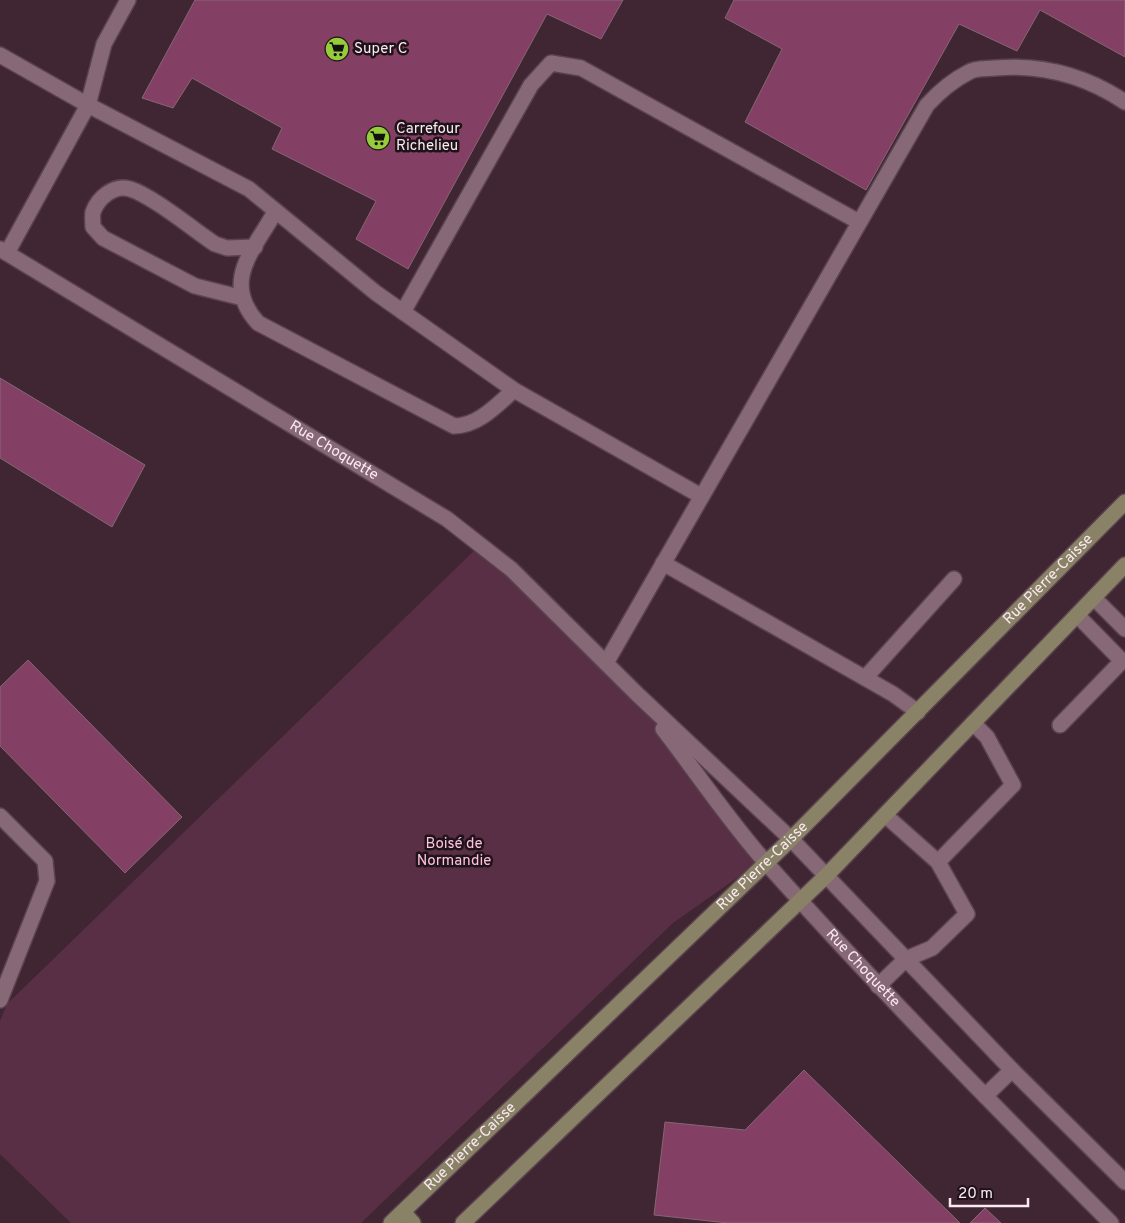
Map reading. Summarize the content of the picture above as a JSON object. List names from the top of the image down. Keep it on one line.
{"streets":{"street":["Rue Choquette","Rue Pierre-Caisse"]},"crossings":[["Rue Choquette","Rue Pierre-Caisse"]],"parks":["Boisé de Normandie"],"places":{"supermarket":["Super C","Carrefour Richelieu"]},"scale_bar":"20 m"}
